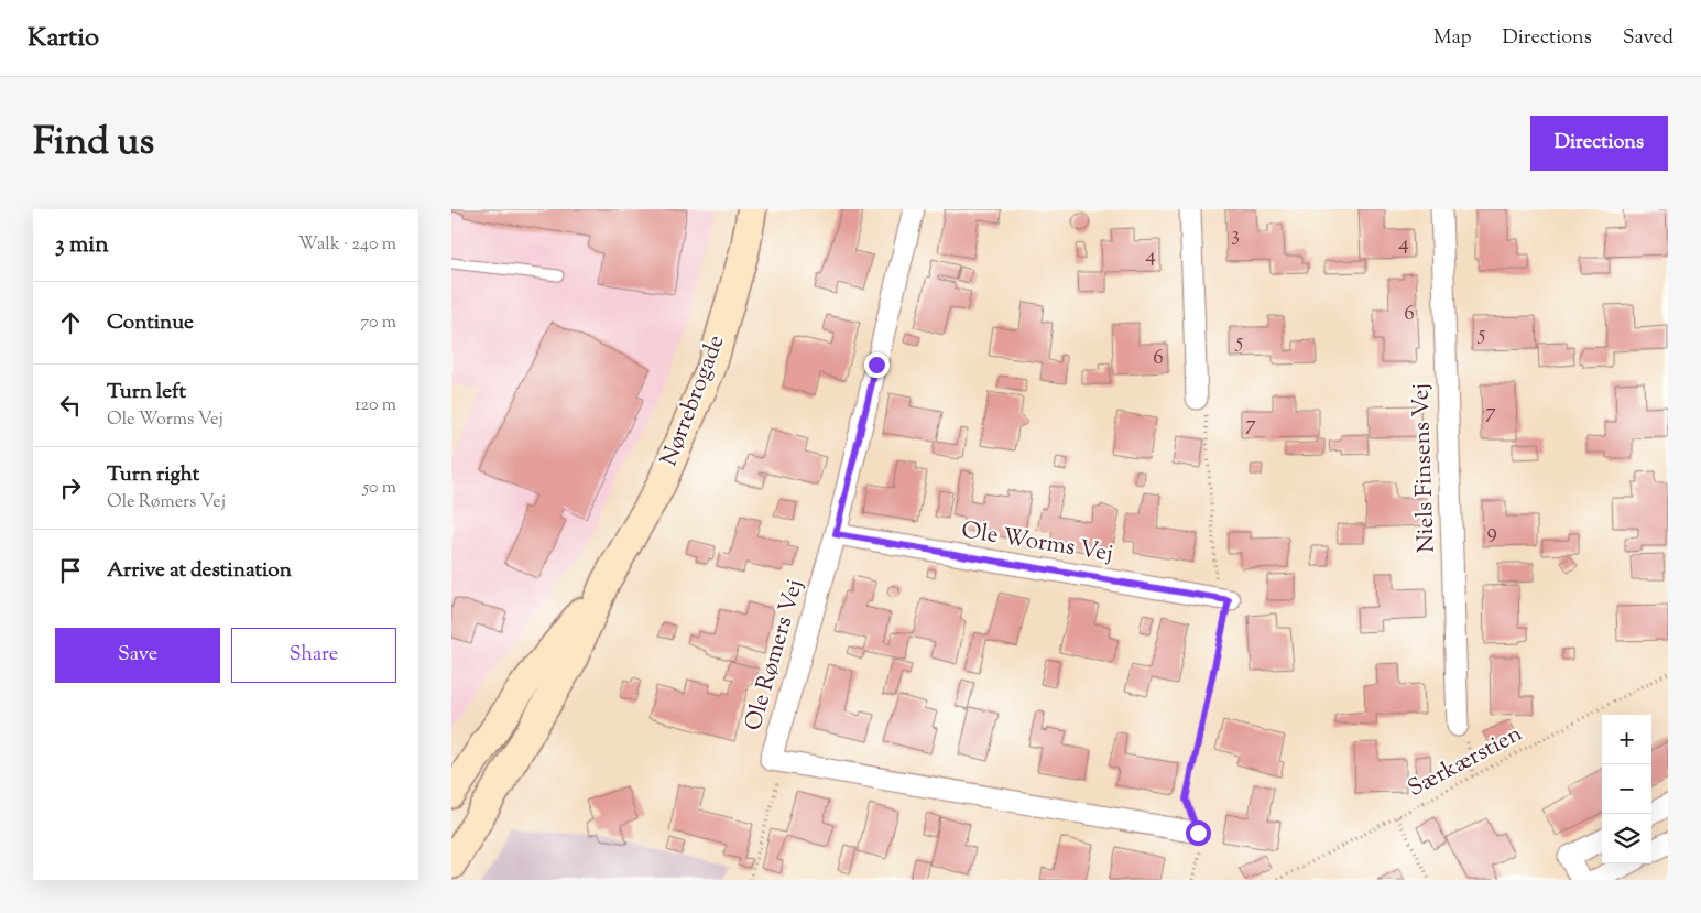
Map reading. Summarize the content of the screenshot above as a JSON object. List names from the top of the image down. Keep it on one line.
{"streets":{"street":["Nørrebrogade","Niels Finsens Vej","Ole Worms Vej","Ole Rømers Vej"],"path":["Særkærstien"]},"crossings":[["Ole Worms Vej","Ole Rømers Vej"]],"house_numbers":["3","4","4","6","5","5","6","7","7","9"],"page":{"header":"Kartio","nav":["Map","Directions","Saved"],"title":"Find us","buttons":["Directions",["Save","Share"]],"heading":["3 min","Walk · 240 m"],"list":[["Continue","70 m"],["Turn left","Ole Worms Vej","120 m"],["Turn right","Ole Rømers Vej","50 m"],"Arrive at destination"],"map_buttons":["+","−"]}}
